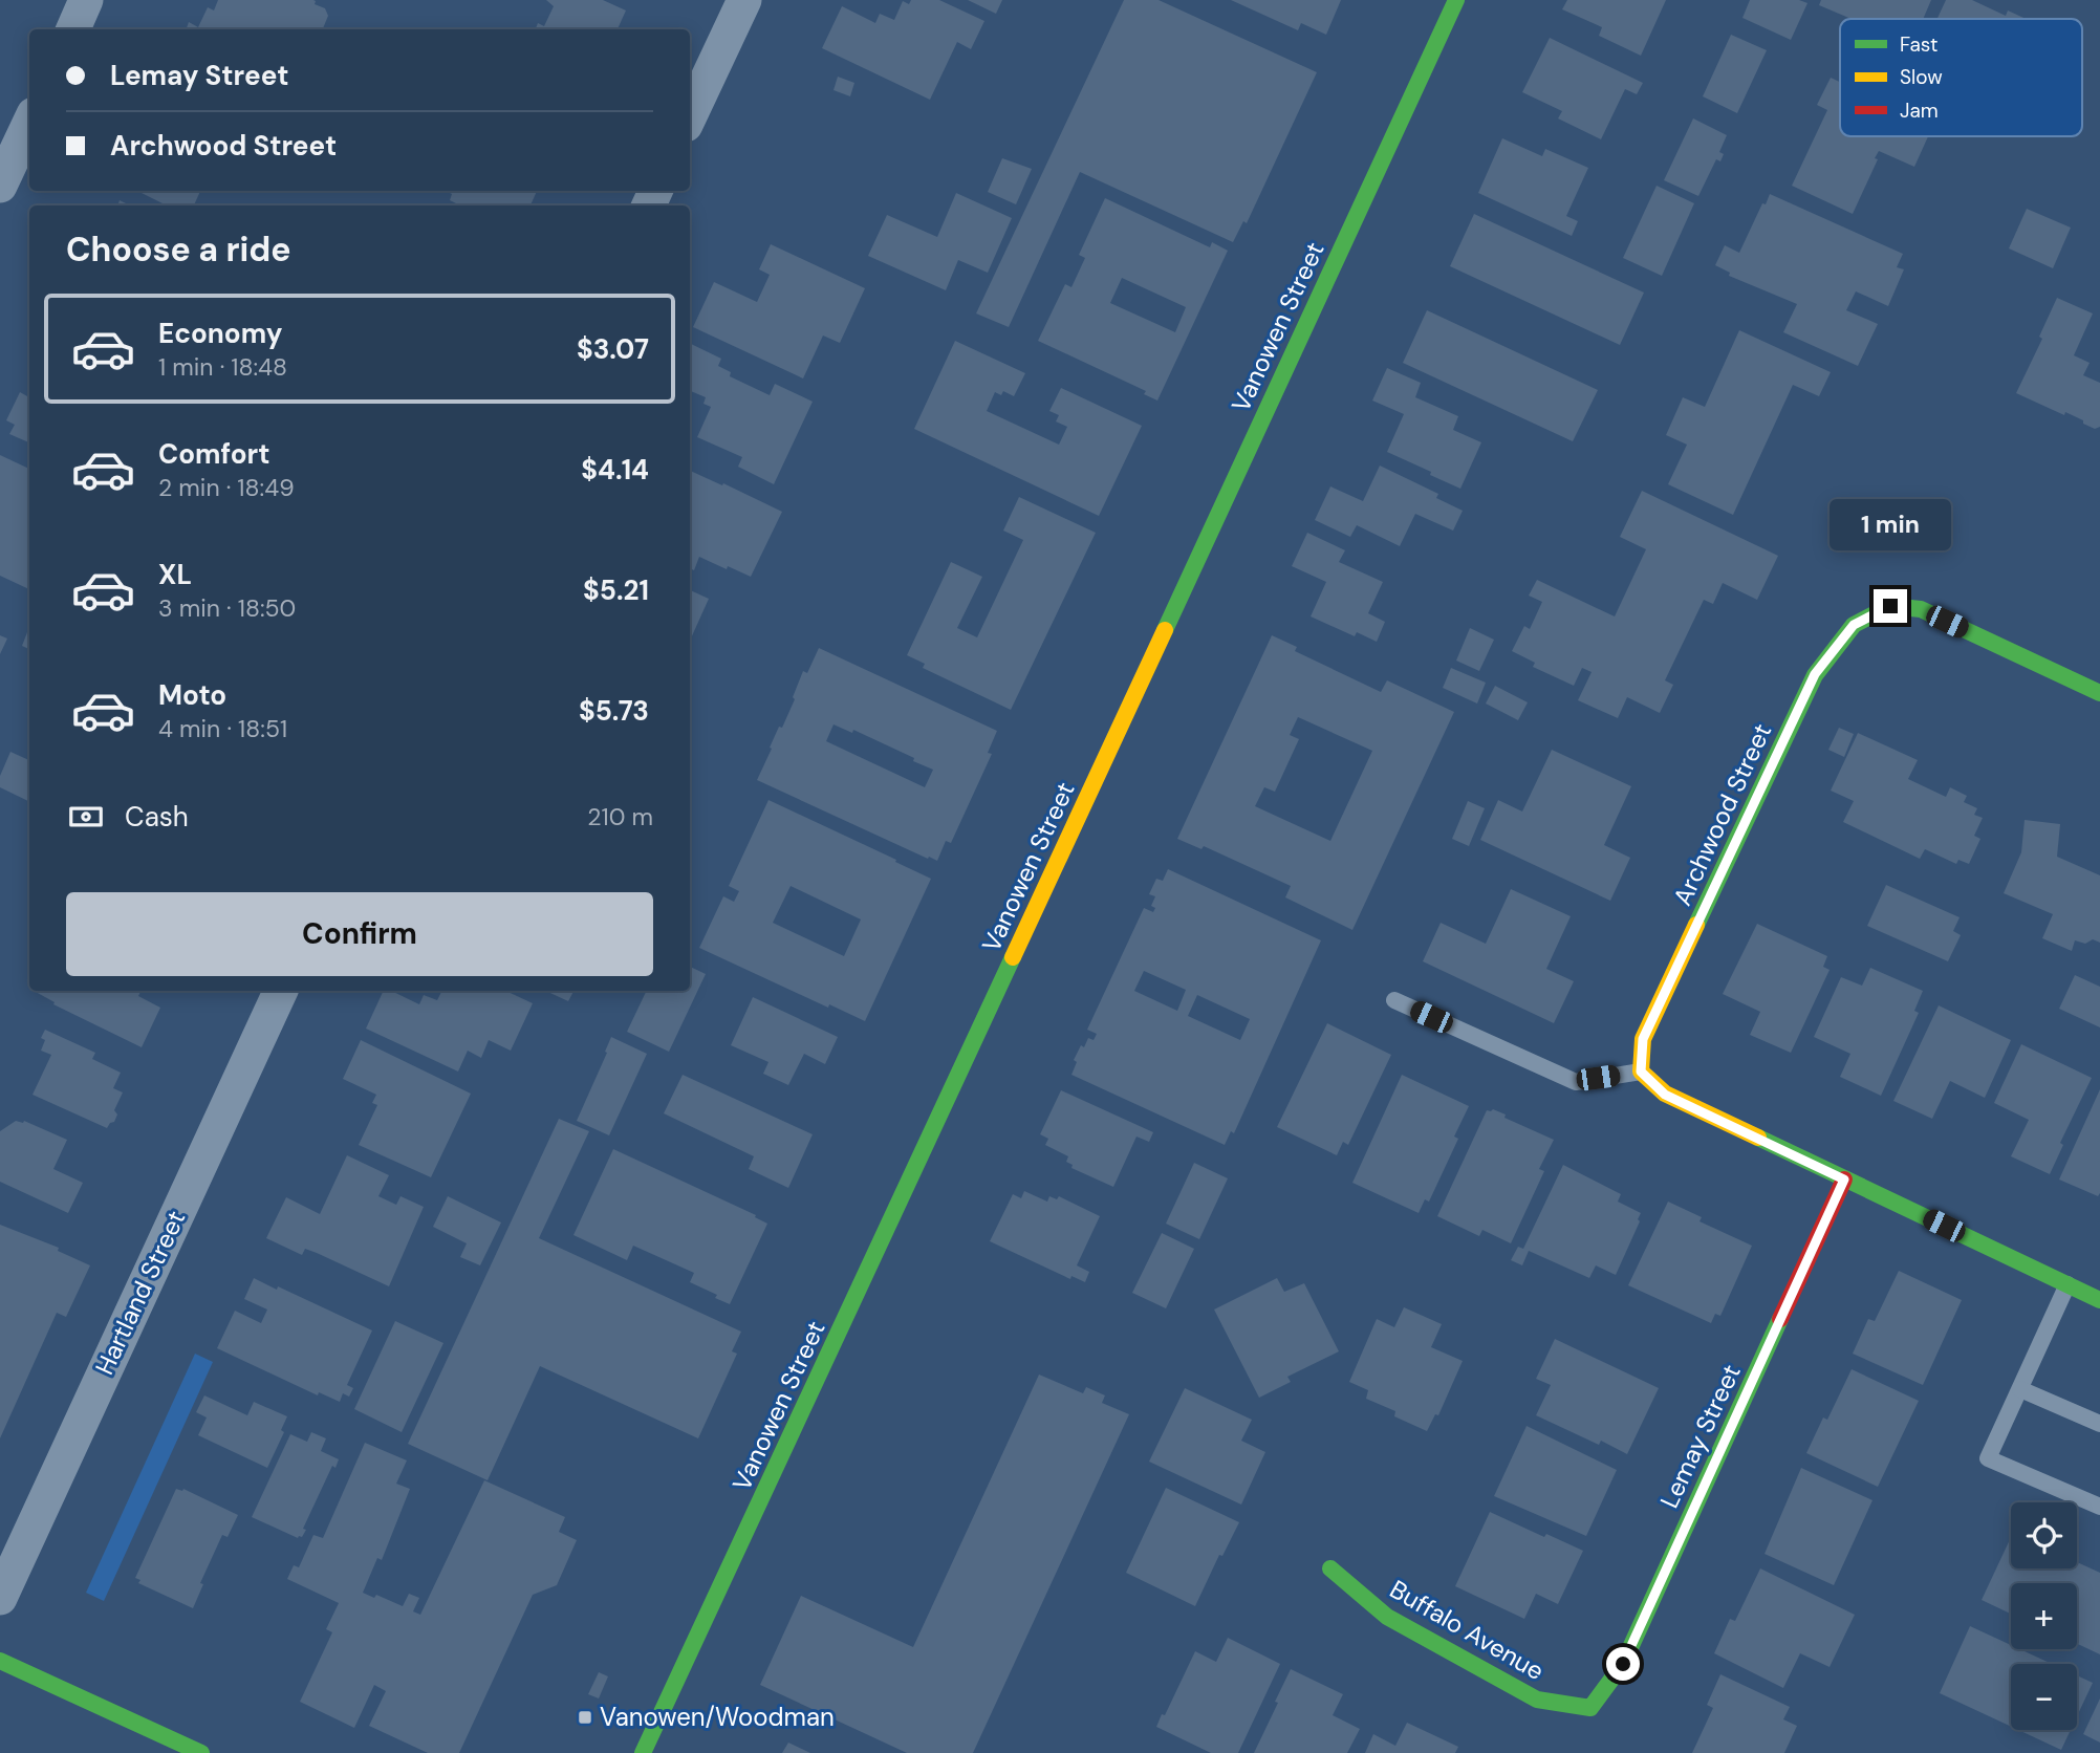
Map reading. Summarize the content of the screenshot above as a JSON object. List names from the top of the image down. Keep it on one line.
{"streets":{"street":["Vanowen Street","Archwood Street","Hartland Street","Lemay Street","Buffalo Avenue"]},"crossings":[["Lemay Street","Buffalo Avenue"]],"places":{"transit":["Vanowen/Woodman"]},"legend":["Fast","Slow","Jam"],"page":{"banner":["Lemay Street","Archwood Street"],"heading":"Choose a ride","list":[{"name":"Economy","note":"1 min · 18:48","value":"$3.07"},{"name":"Comfort","note":"2 min · 18:49","value":"$4.14"},{"name":"XL","note":"3 min · 18:50","value":"$5.21"},{"name":"Moto","note":"4 min · 18:51","value":"$5.73"}],"bubble":"1 min","pay":["Cash","210 m"],"buttons":"Confirm","map_buttons":["+","−"]}}
